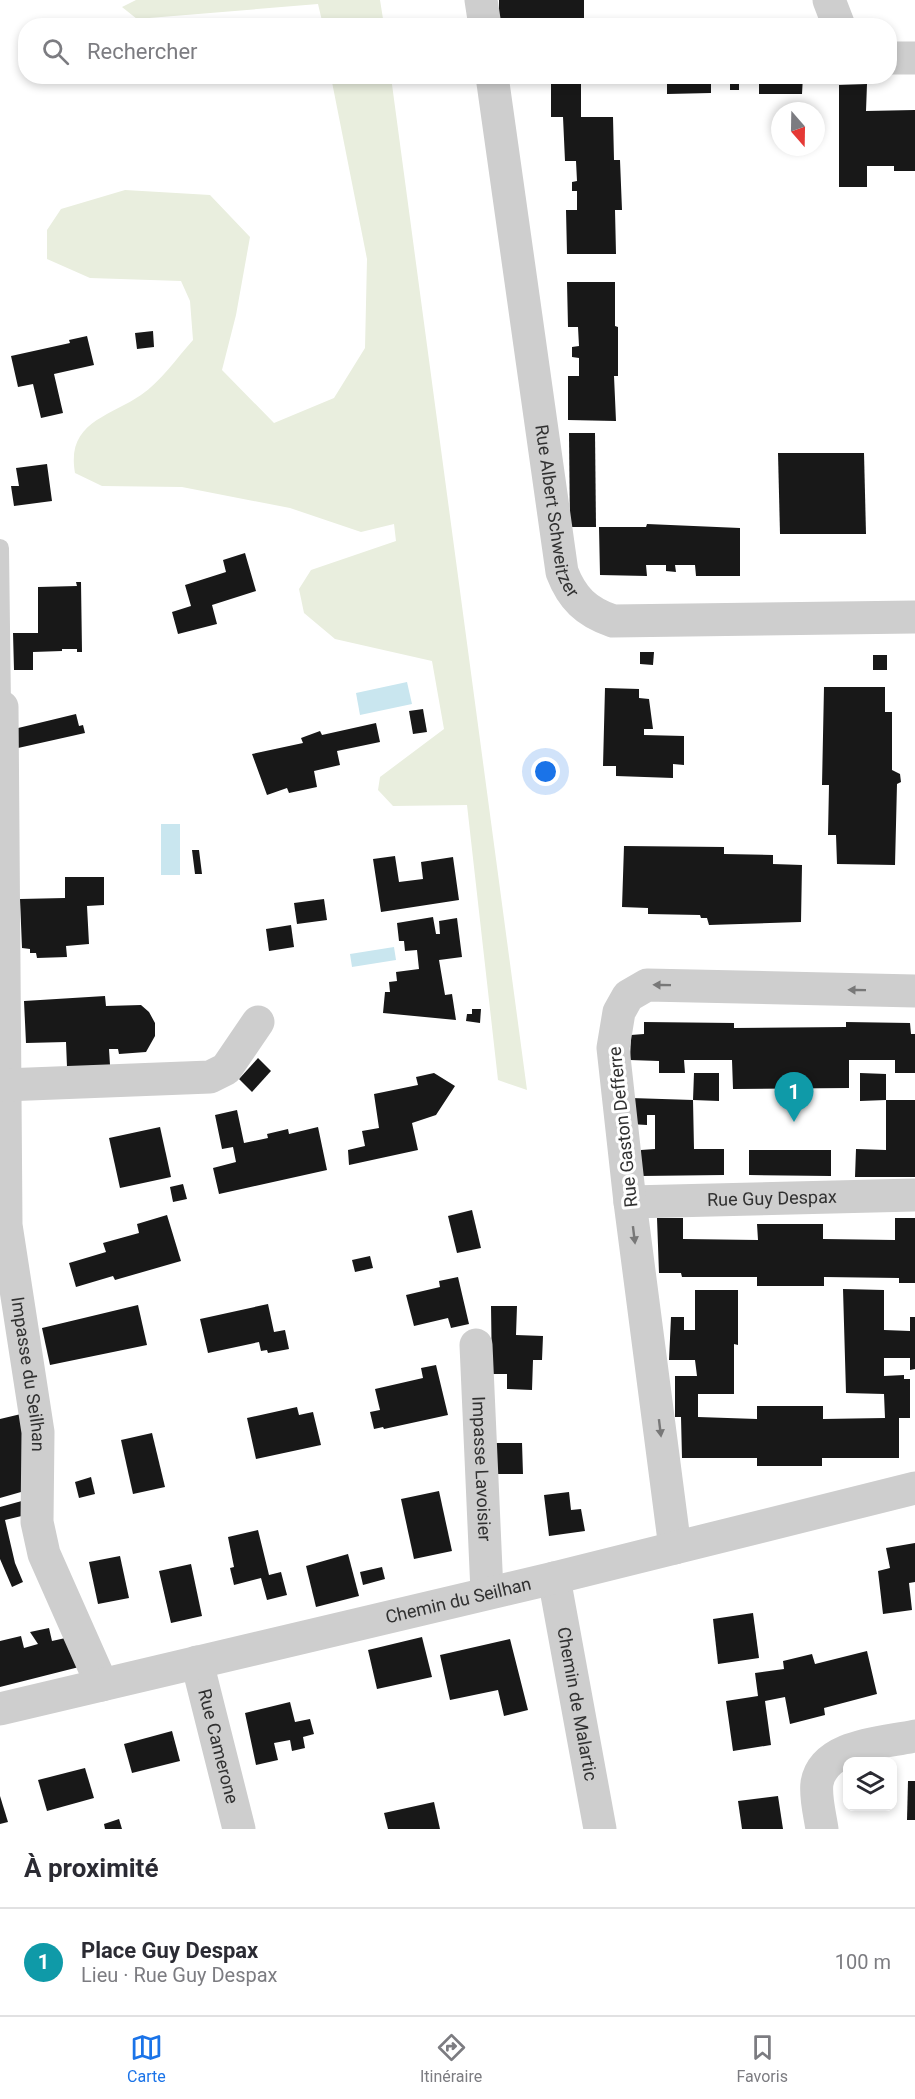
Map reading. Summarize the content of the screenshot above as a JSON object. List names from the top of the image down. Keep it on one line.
{"streets":{"street":["Rue Albert Schweitzer","Rue Gaston Defferre","Rue Guy Despax","Impasse du Seilhan","Impasse Lavoisier","Chemin du Seilhan","Chemin de Malartic","Rue Camerone"]},"crossings":[["Rue Gaston Defferre","Rue Guy Despax"],["Rue Gaston Defferre","Chemin du Seilhan"],["Impasse du Seilhan","Chemin du Seilhan"],["Impasse Lavoisier","Chemin du Seilhan"],["Chemin du Seilhan","Chemin de Malartic"],["Chemin du Seilhan","Rue Camerone"]],"north":"bottom","page":{"search":"Rechercher","pins":"1","heading":"À proximité","list":[{"mark":"1","name":"Place Guy Despax","note":"Lieu · Rue Guy Despax","value":"100 m"}],"nav":["Carte","Itinéraire","Favoris"]}}
